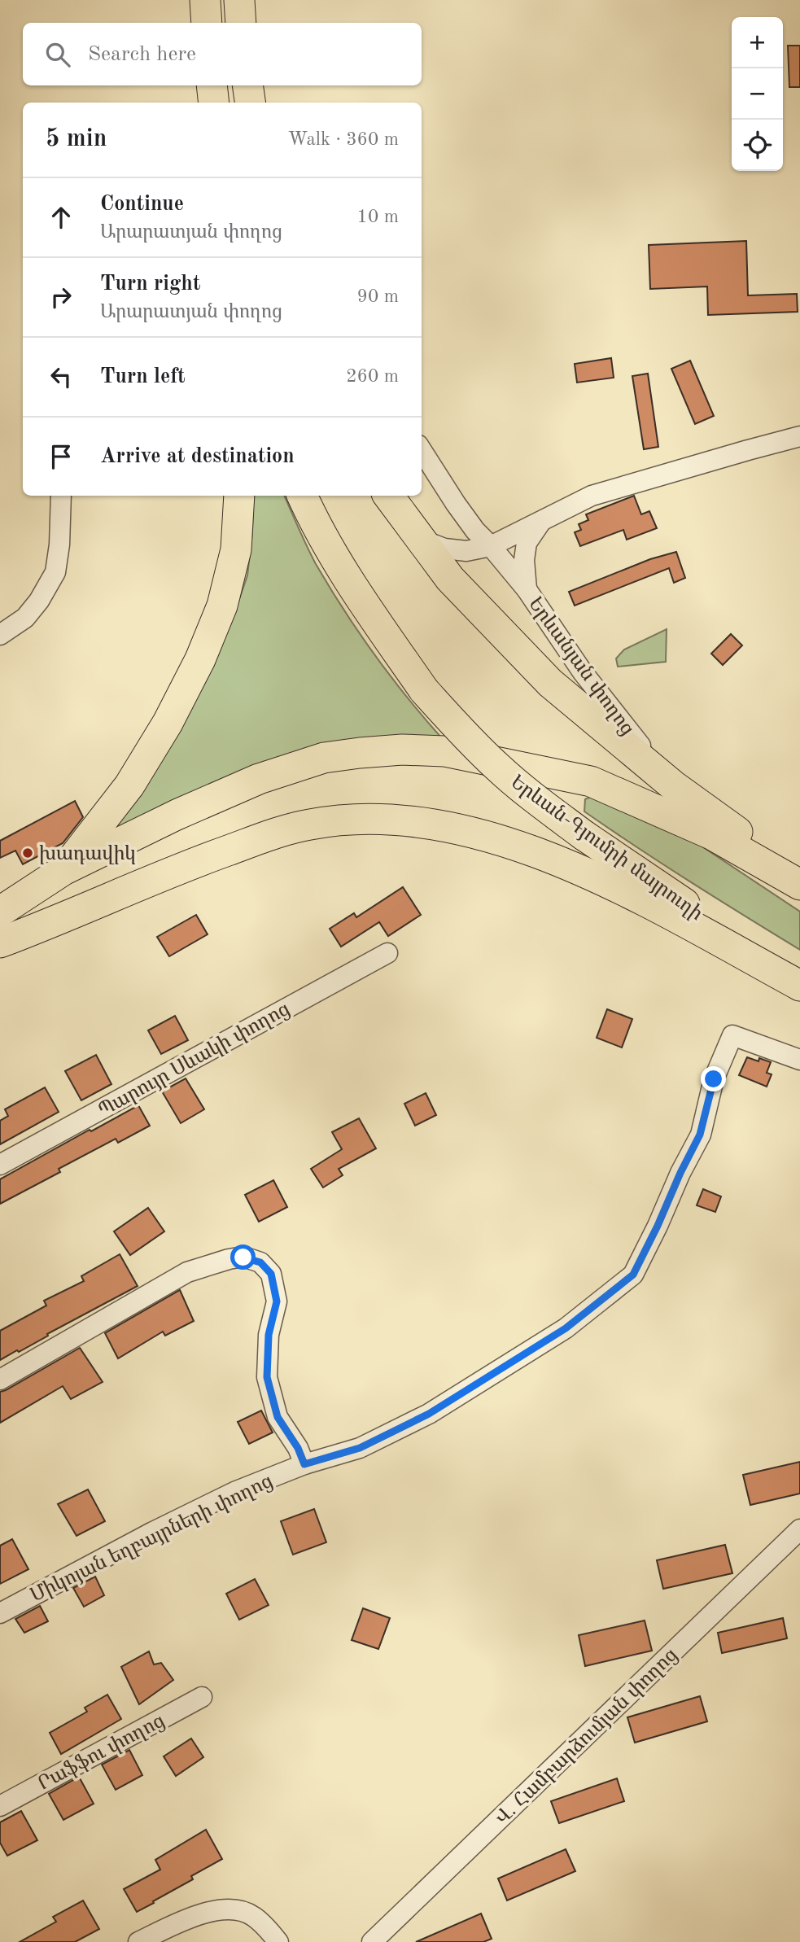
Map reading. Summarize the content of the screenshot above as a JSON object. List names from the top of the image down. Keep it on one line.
{"streets":{"highway":["Երևան-Գյումրի մայրուղի"],"street":["Երևանյան փողոց","Պարույր Սևակի փողոց","Միկոյան եղբայրների փողոց","Վ. Համբարձումյան փողոց","Րաֆֆու փողոց"]},"places":["խադավիկ"],"page":{"map_buttons":["+","−"],"search":"Search here","heading":["5 min","Walk · 360 m"],"list":[["Continue","Արարատյան փողոց","10 m"],["Turn right","Արարատյան փողոց","90 m"],["Turn left","260 m"],"Arrive at destination"]}}
